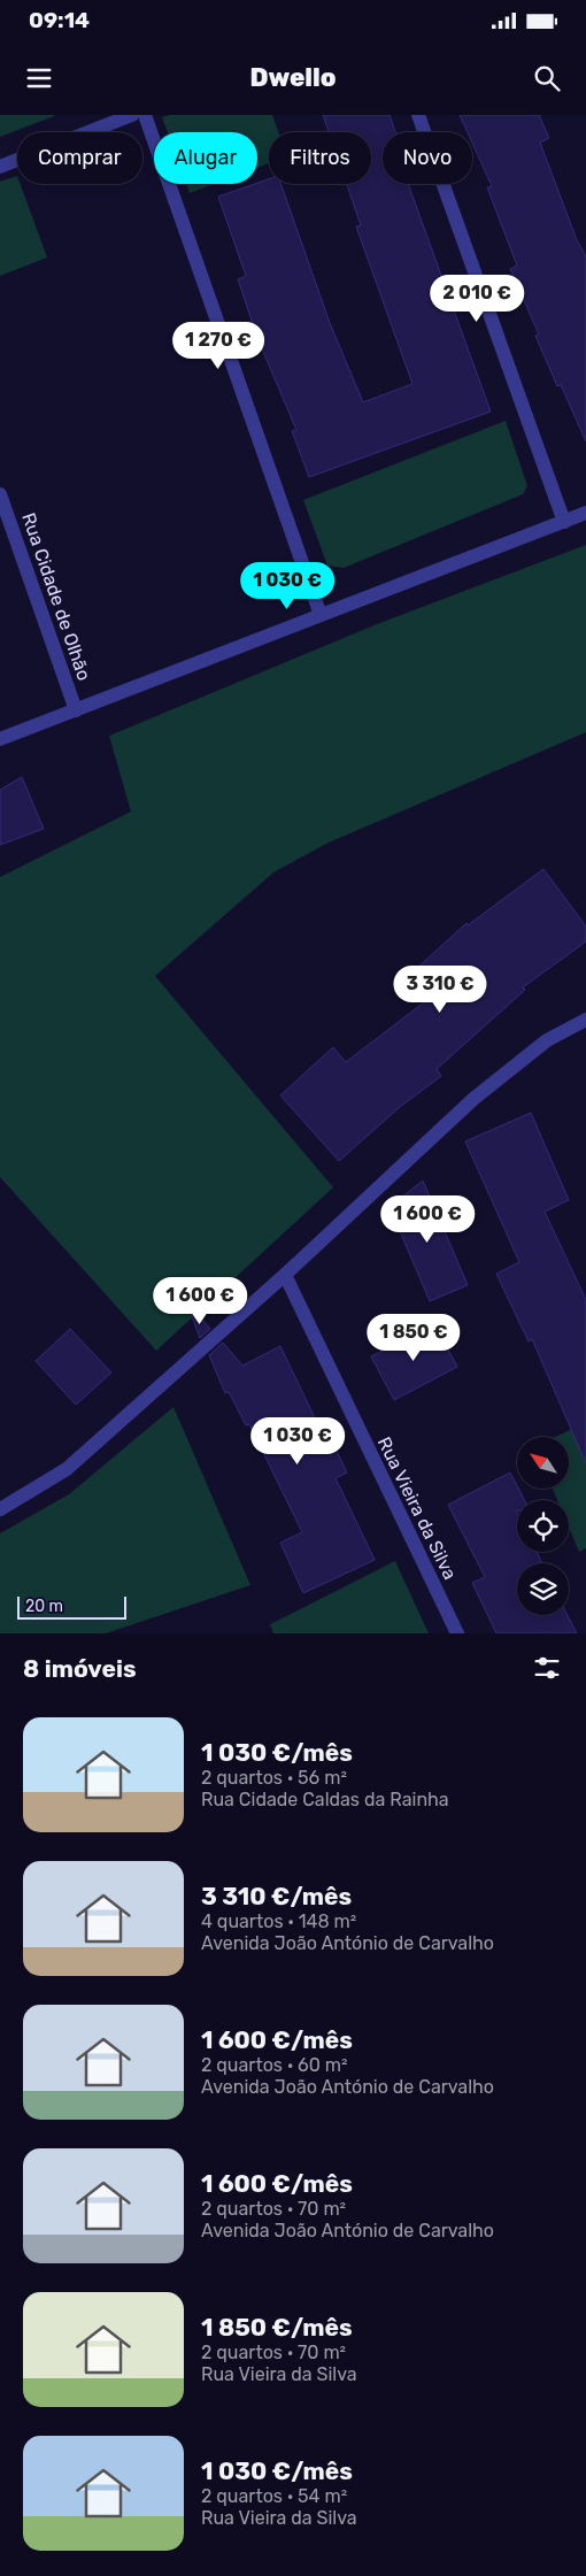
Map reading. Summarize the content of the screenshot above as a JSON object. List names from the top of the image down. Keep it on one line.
{"streets":{"street":["Rua Cidade de Olhão","Rua Vieira da Silva"]},"scale_bar":"20 m","north":"top left","page":{"status":"09:14","header":"Dwello","chip":["Comprar","Alugar","Filtros","Novo"],"price":["2 010 €","1 270 €","1 030 €","3 310 €","1 600 €","1 600 €","1 850 €","1 030 €"],"scale":"20 m","heading":"8 imóveis","list":[{"name":"1 030 €/mês","note":"2 quartos · 56 m² · Rua Cidade Caldas da Rainha"},{"name":"3 310 €/mês","note":"4 quartos · 148 m² · Avenida João António de Carvalho"},{"name":"1 600 €/mês","note":"2 quartos · 60 m² · Avenida João António de Carvalho"},{"name":"1 600 €/mês","note":"2 quartos · 70 m² · Avenida João António de Carvalho"},{"name":"1 850 €/mês","note":"2 quartos · 70 m² · Rua Vieira da Silva"},{"name":"1 030 €/mês","note":"2 quartos · 54 m² · Rua Vieira da Silva"}]}}
